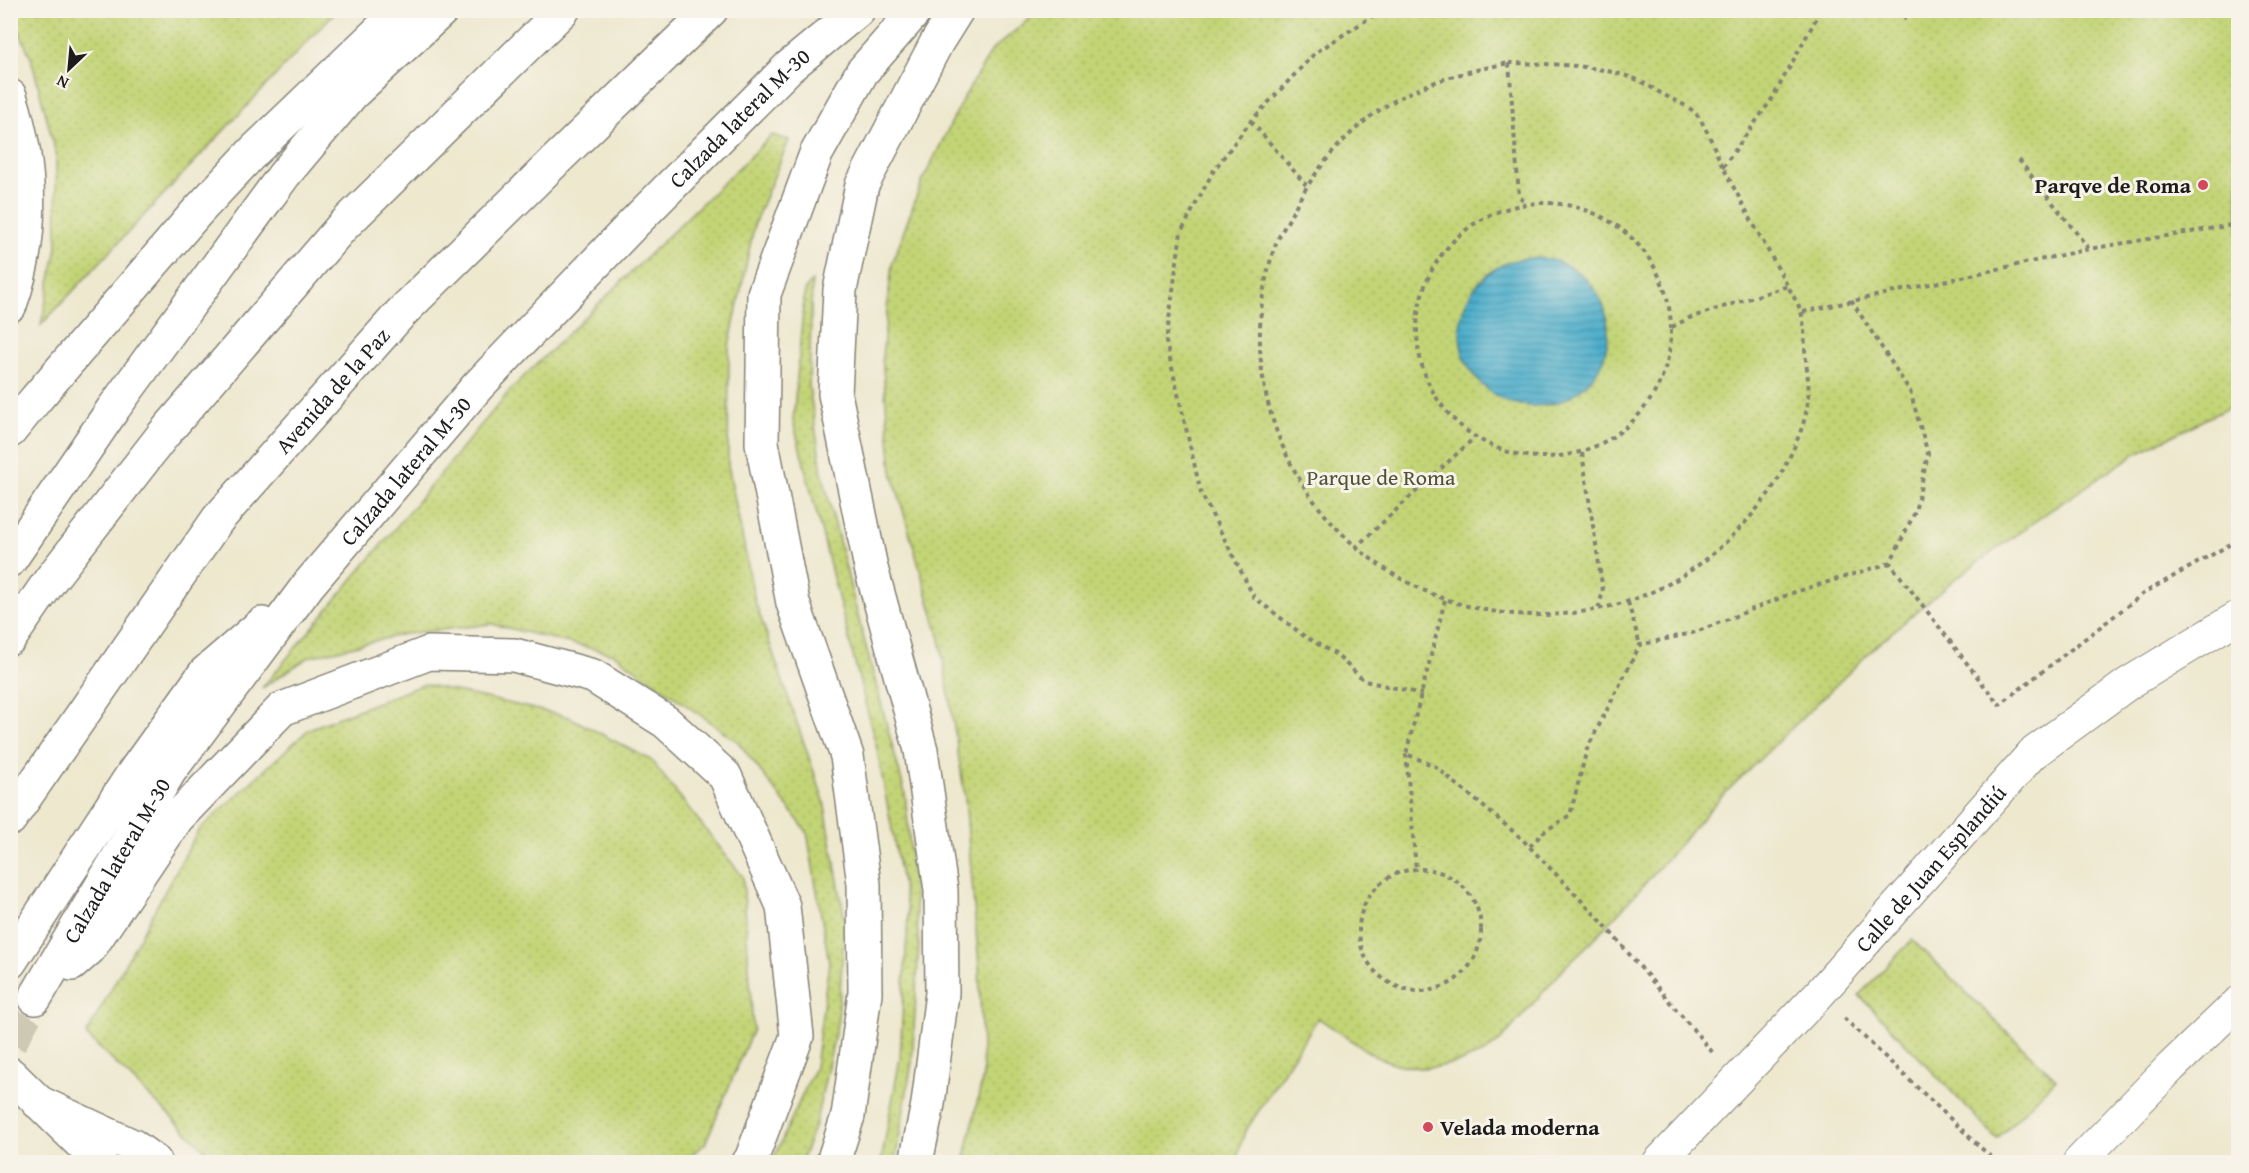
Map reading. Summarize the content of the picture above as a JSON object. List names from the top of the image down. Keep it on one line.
{"streets":{"highway":["Calzada lateral M-30","Avenida de la Paz"],"street":["Calle de Juan Esplandiú"]},"parks":["Parque de Roma"],"places":["Parqve de Roma","Velada moderna"],"north":"bottom left"}
